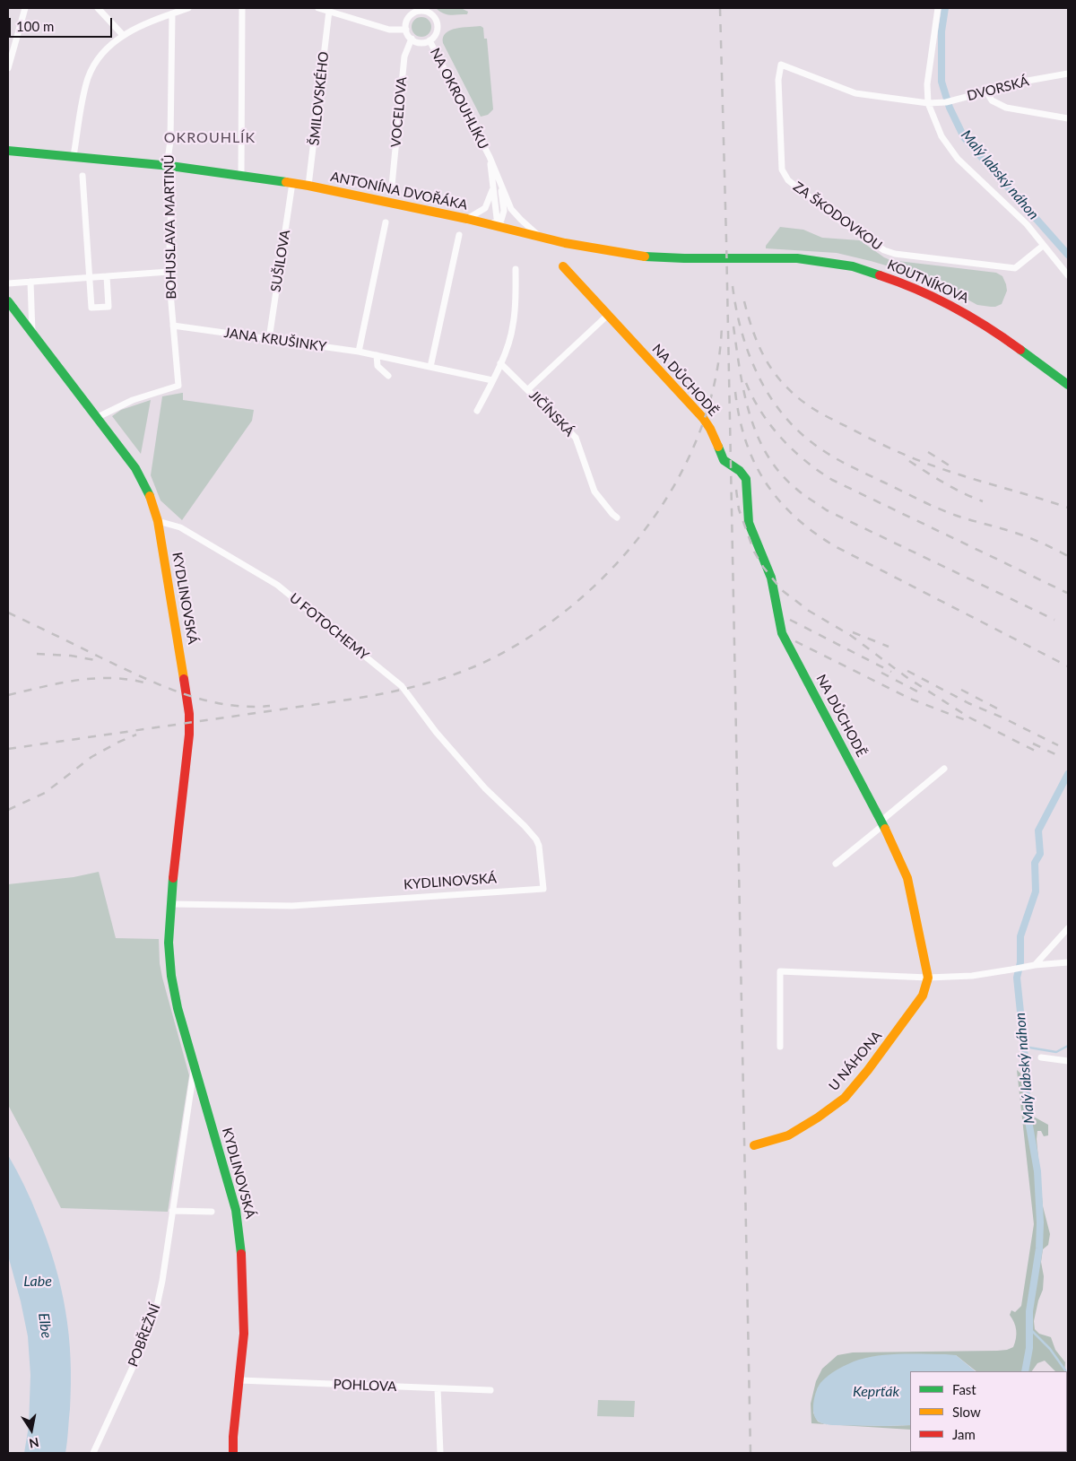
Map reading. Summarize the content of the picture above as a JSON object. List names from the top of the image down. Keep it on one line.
{"streets":{"street":["DVORSKÁ","ŠMILOVSKÉHO","NA OKROUHLÍKU","VOCELOVA","ANTONÍNA DVOŘÁKA","ZA ŠKODOVKOU","BOHUSLAVA MARTINŮ","SUŠILOVA","KOUTNÍKOVA","JANA KRUŠINKY","NA DŮCHODĚ","JIČÍNSKÁ","KYDLINOVSKÁ","U FOTOCHEMY","U NÁHONA","POBŘEŽNÍ","POHLOVA"]},"crossings":[["DVORSKÁ","ZA ŠKODOVKOU"],["ŠMILOVSKÉHO","ANTONÍNA DVOŘÁKA"],["NA OKROUHLÍKU","VOCELOVA"],["NA OKROUHLÍKU","ANTONÍNA DVOŘÁKA"],["ANTONÍNA DVOŘÁKA","BOHUSLAVA MARTINŮ"],["ANTONÍNA DVOŘÁKA","SUŠILOVA"],["ANTONÍNA DVOŘÁKA","KOUTNÍKOVA"],["BOHUSLAVA MARTINŮ","JANA KRUŠINKY"],["BOHUSLAVA MARTINŮ","KYDLINOVSKÁ"],["SUŠILOVA","JANA KRUŠINKY"],["NA DŮCHODĚ","U NÁHONA"],["KYDLINOVSKÁ","U FOTOCHEMY"],["KYDLINOVSKÁ","POBŘEŽNÍ"],["KYDLINOVSKÁ","POHLOVA"]],"districts":["OKROUHLÍK"],"water":["Malý labský náhon","Labe","Elbe","Keprťák"],"legend":["Fast","Slow","Jam"],"scale_bar":"100 m","north":"bottom"}
